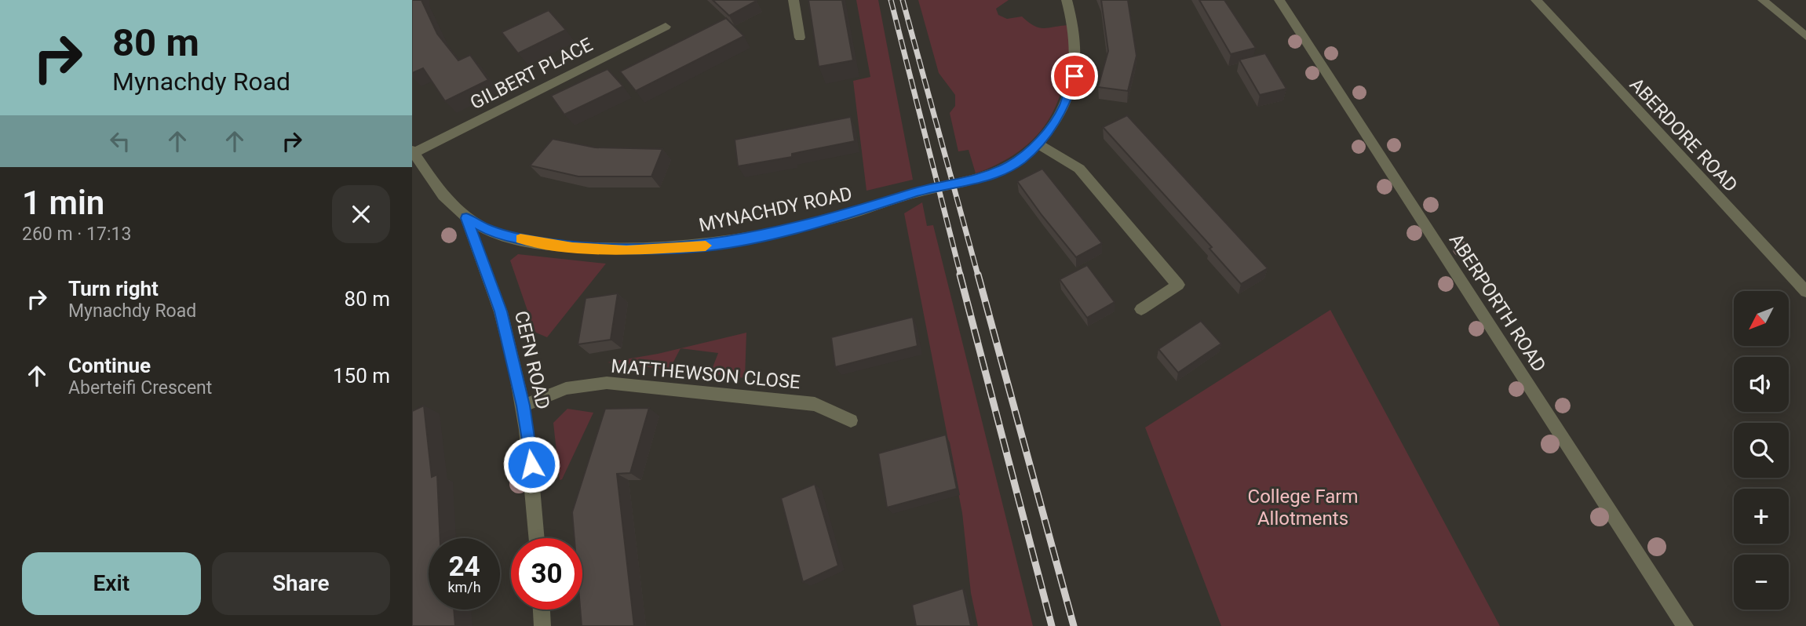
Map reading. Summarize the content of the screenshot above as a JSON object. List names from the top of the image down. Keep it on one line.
{"streets":{"street":["GILBERT PLACE","ABERDORE ROAD","MYNACHDY ROAD","ABERPORTH ROAD","CEFN ROAD","MATTHEWSON CLOSE"]},"crossings":[["GILBERT PLACE","MYNACHDY ROAD"],["MYNACHDY ROAD","CEFN ROAD"],["CEFN ROAD","MATTHEWSON CLOSE"]],"parks":["College Farm Allotments"],"north":"bottom left","page":{"turn":["80 m","Mynachdy Road"],"heading":["1 min","260 m · 17:13"],"list":[{"name":"Turn right","note":"Mynachdy Road","value":"80 m"},{"name":"Continue","note":"Aberteifi Crescent","value":"150 m"}],"map_buttons":["+","−"],"speed":"24 km/h","limit":"30","buttons":["Exit","Share"]}}
